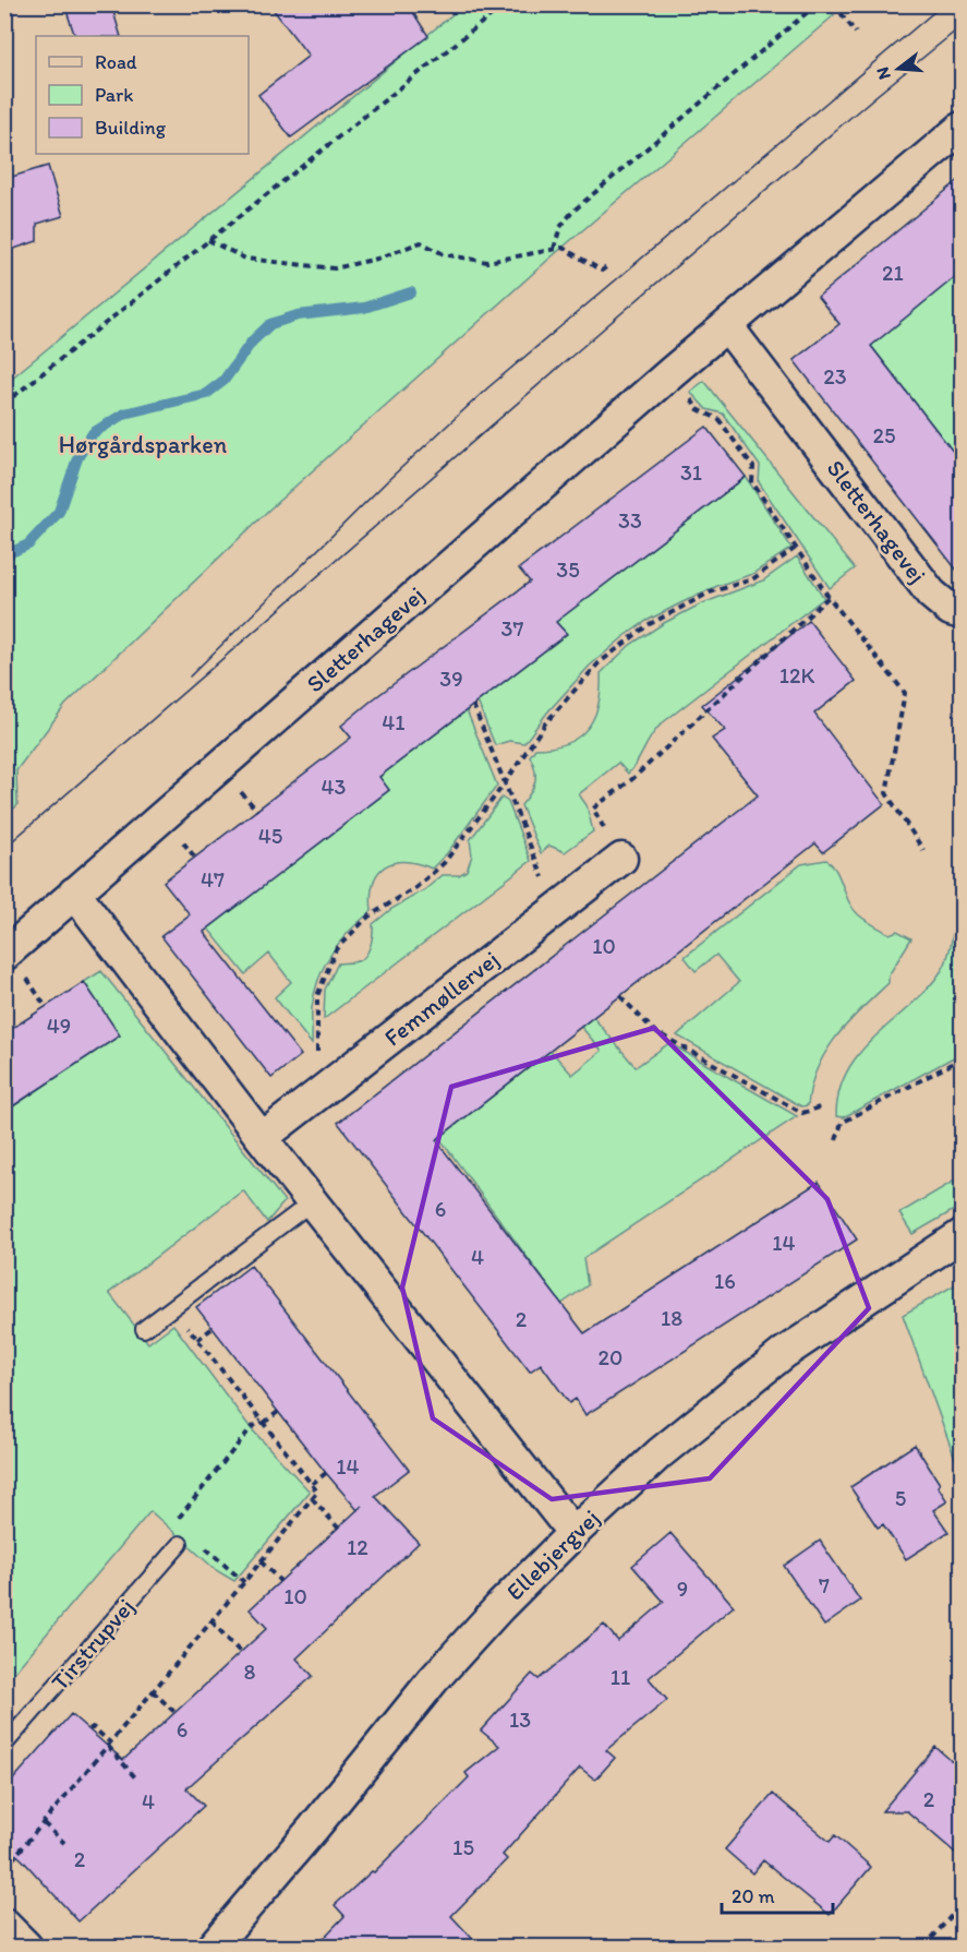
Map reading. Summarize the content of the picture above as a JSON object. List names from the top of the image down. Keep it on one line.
{"streets":{"street":["Sletterhagevej","Femmøllervej","Ellebjergvej"],"lane":["Tirstrupvej"]},"parks":["Hørgårdsparken"],"house_numbers":["21","23","25","31","33","35","37","12K","39","41","43","45","47","10","49","6","14","4","16","18","2","20","14","5","12","7","9","10","8","11","13","6","2","4","15","2"],"legend":["Road","Park","Building"],"scale_bar":"20 m","north":"left"}
